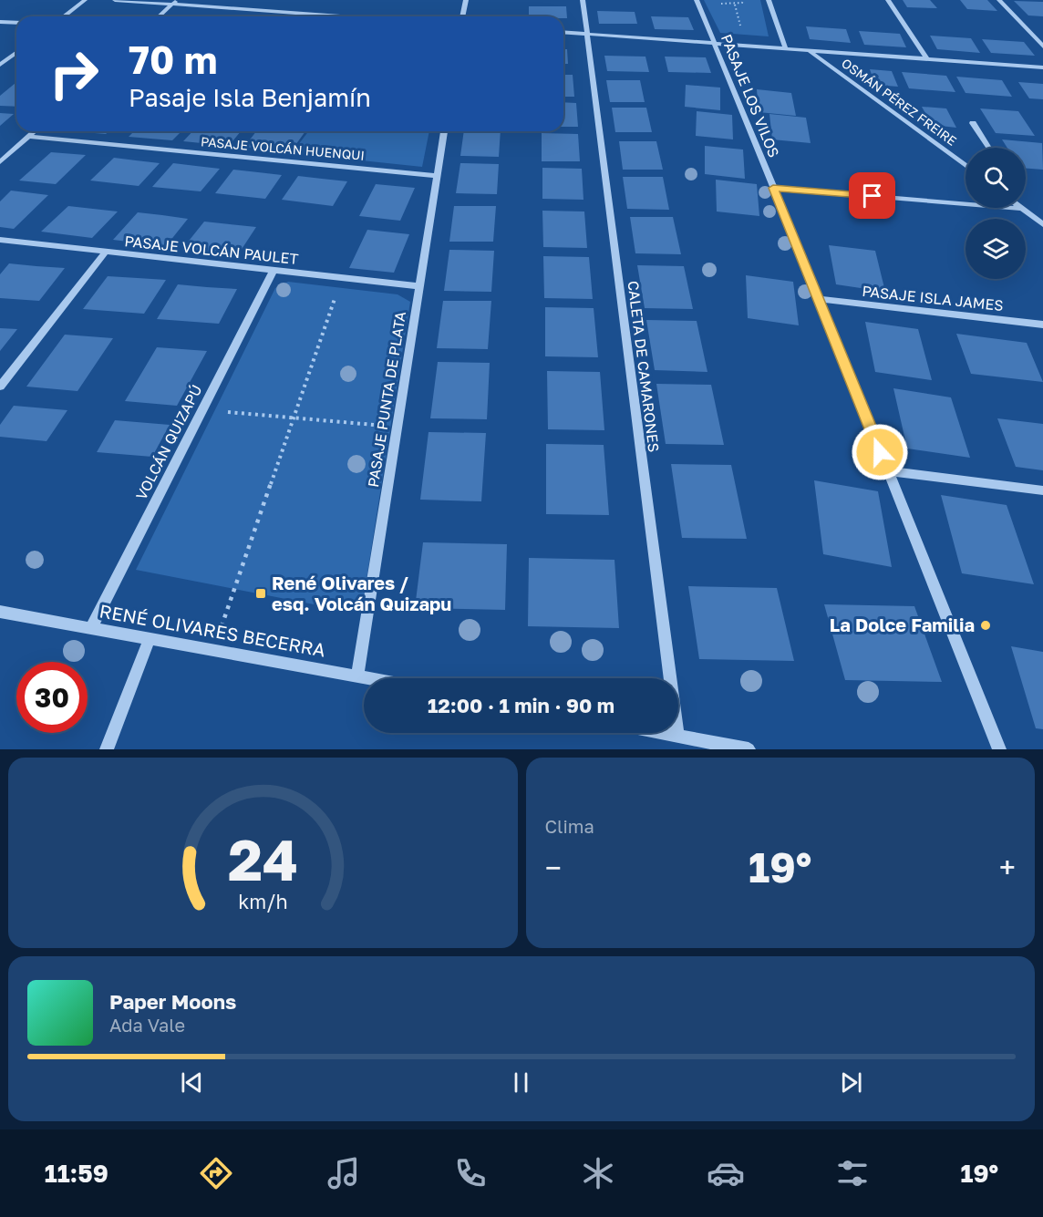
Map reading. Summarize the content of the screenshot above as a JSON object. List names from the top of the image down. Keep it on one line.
{"streets":{"street":["PASAJE LOS VILOS","OSMÁN PÉREZ FREIRE","PASAJE VOLCÁN HUENQUI","PASAJE VOLCÁN PAULET","PASAJE ISLA JAMES","CALETA DE CAMARONES","PASAJE PUNTA DE PLATA","VOLCÁN QUIZAPÚ","RENÉ OLIVARES BECERRA"]},"crossings":[["PASAJE LOS VILOS","PASAJE ISLA JAMES"],["PASAJE VOLCÁN HUENQUI","PASAJE PUNTA DE PLATA"],["PASAJE VOLCÁN PAULET","PASAJE PUNTA DE PLATA"],["PASAJE VOLCÁN PAULET","VOLCÁN QUIZAPÚ"],["PASAJE PUNTA DE PLATA","RENÉ OLIVARES BECERRA"],["VOLCÁN QUIZAPÚ","RENÉ OLIVARES BECERRA"]],"places":{"transit":["René Olivares / esq. Volcán Quizapu"],"other":["La Dolce Familia"]},"page":{"turn":["70 m","Pasaje Isla Benjamín"],"limit":"30","trip":"12:00 · 1 min · 90 m","tile":"Clima","heat":["−","19°","+"],"song":["Paper Moons","Ada Vale"],"tabs":["11:59","19°"],"gauge":["24","km/h"]}}
